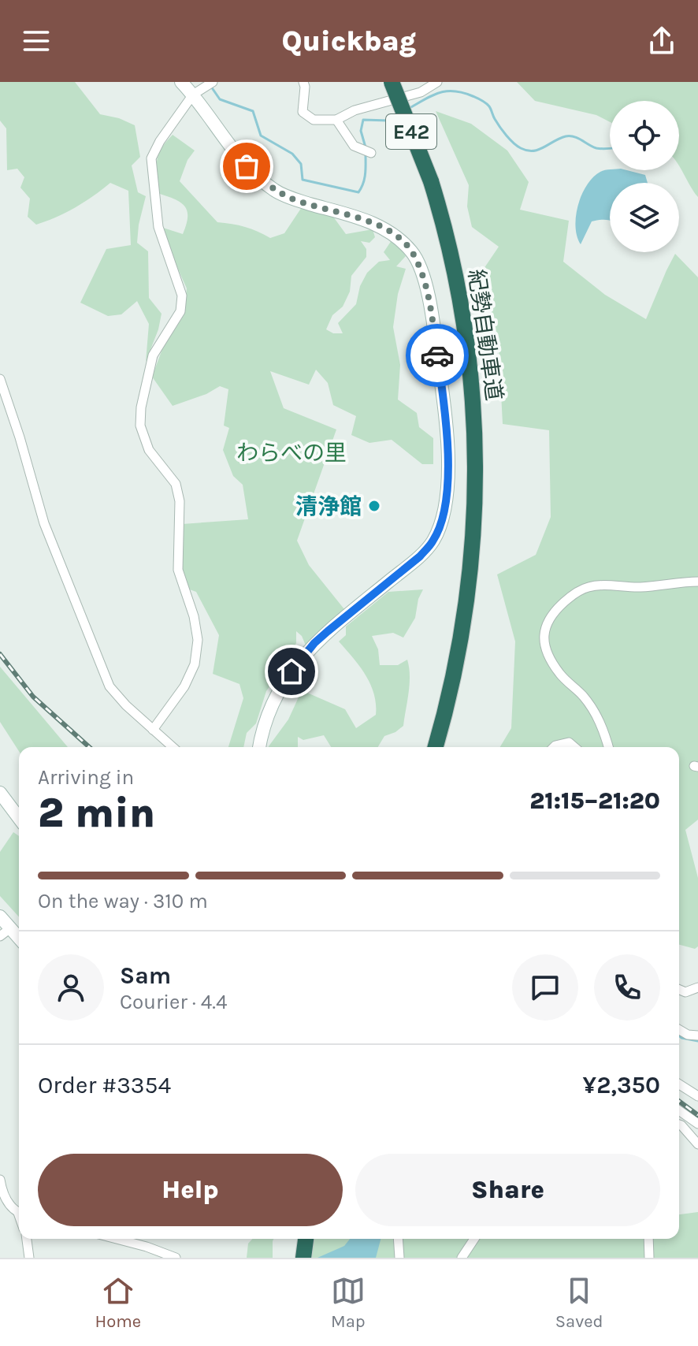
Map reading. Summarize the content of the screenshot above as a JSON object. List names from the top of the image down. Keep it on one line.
{"streets":{"highway":["E42","紀勢自動車道"]},"parks":["わらべの里"],"places":["清浄館"],"page":{"header":"Quickbag","heading":["2 min","Arriving in","21:15–21:20"],"panel":["Sam","Courier · 4.4","Order #3354","¥2,350"],"bar":"On the way · 310 m","buttons":["Help","Share"],"tabs":["Home","Map","Saved"]}}
